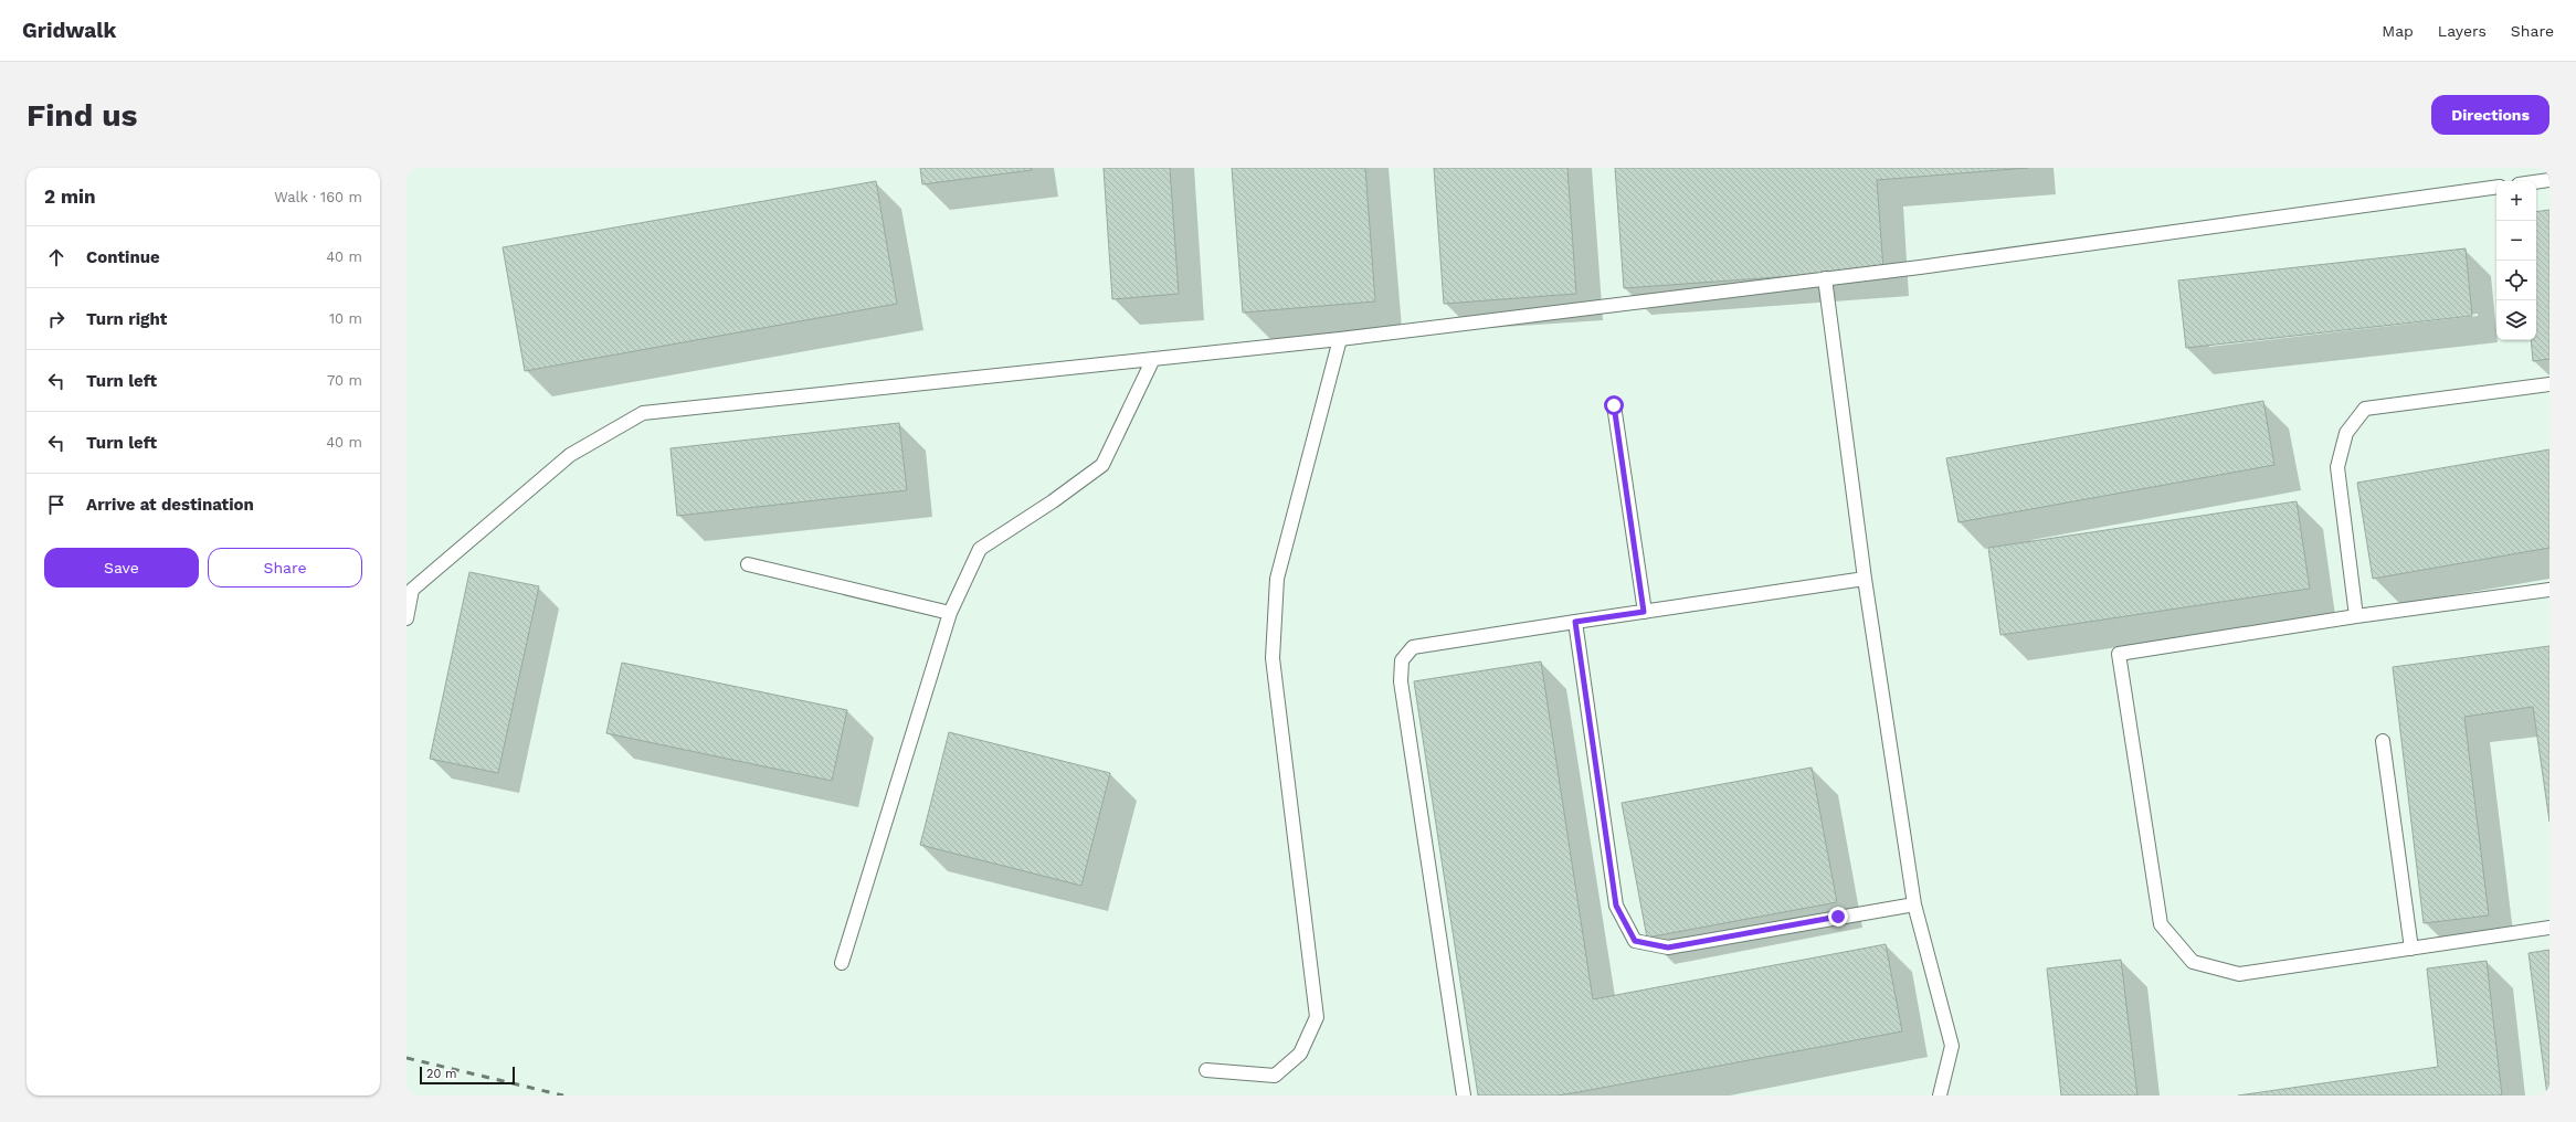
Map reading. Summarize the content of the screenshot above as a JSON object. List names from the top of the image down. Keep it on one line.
{"scale_bar":"20 m","page":{"header":"Gridwalk","nav":["Map","Layers","Share"],"buttons":["Directions",["Save","Share"]],"title":"Find us","heading":["2 min","Walk · 160 m"],"map_buttons":["+","−"],"list":[["Continue","40 m"],["Turn right","10 m"],["Turn left","70 m"],["Turn left","40 m"],"Arrive at destination"],"scale":"20 m"}}
